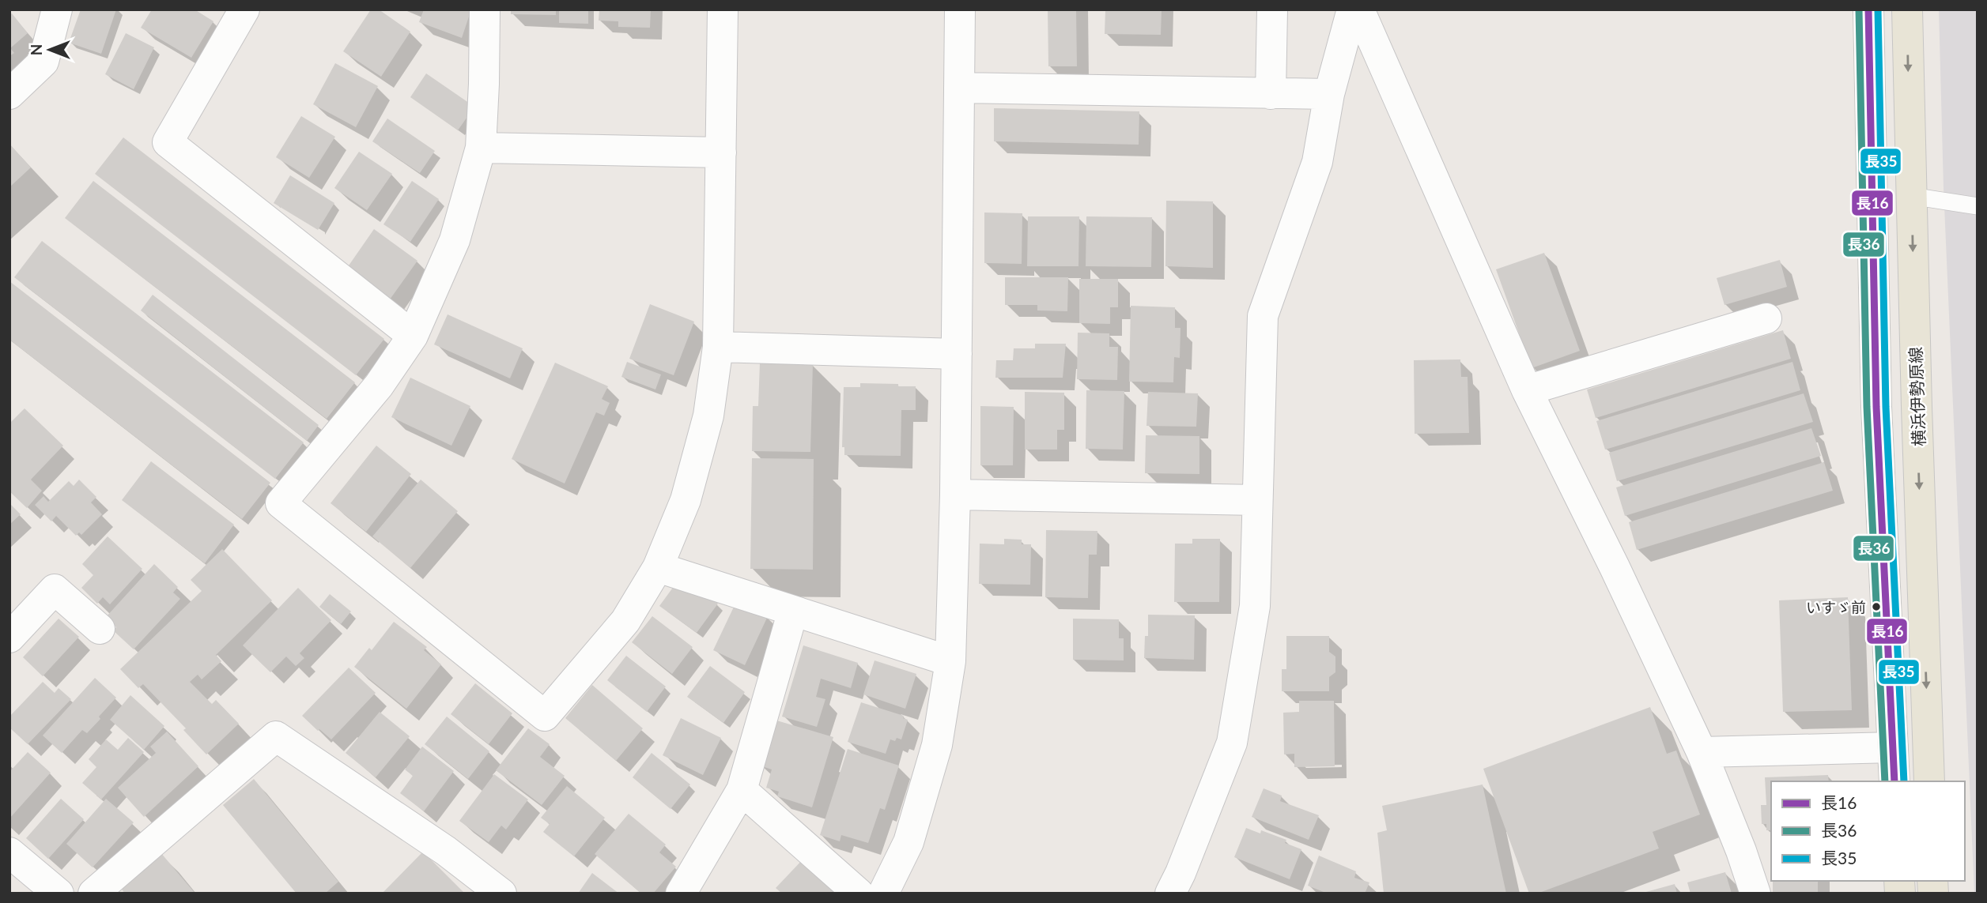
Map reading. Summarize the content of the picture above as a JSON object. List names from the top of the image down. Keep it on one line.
{"streets":{"main road":["横浜伊勢原線"]},"places":["いすゞ前"],"lines":["transit line 長16","transit line 長36","transit line 長35"],"legend":["長16","長36","長35"],"north":"left"}
